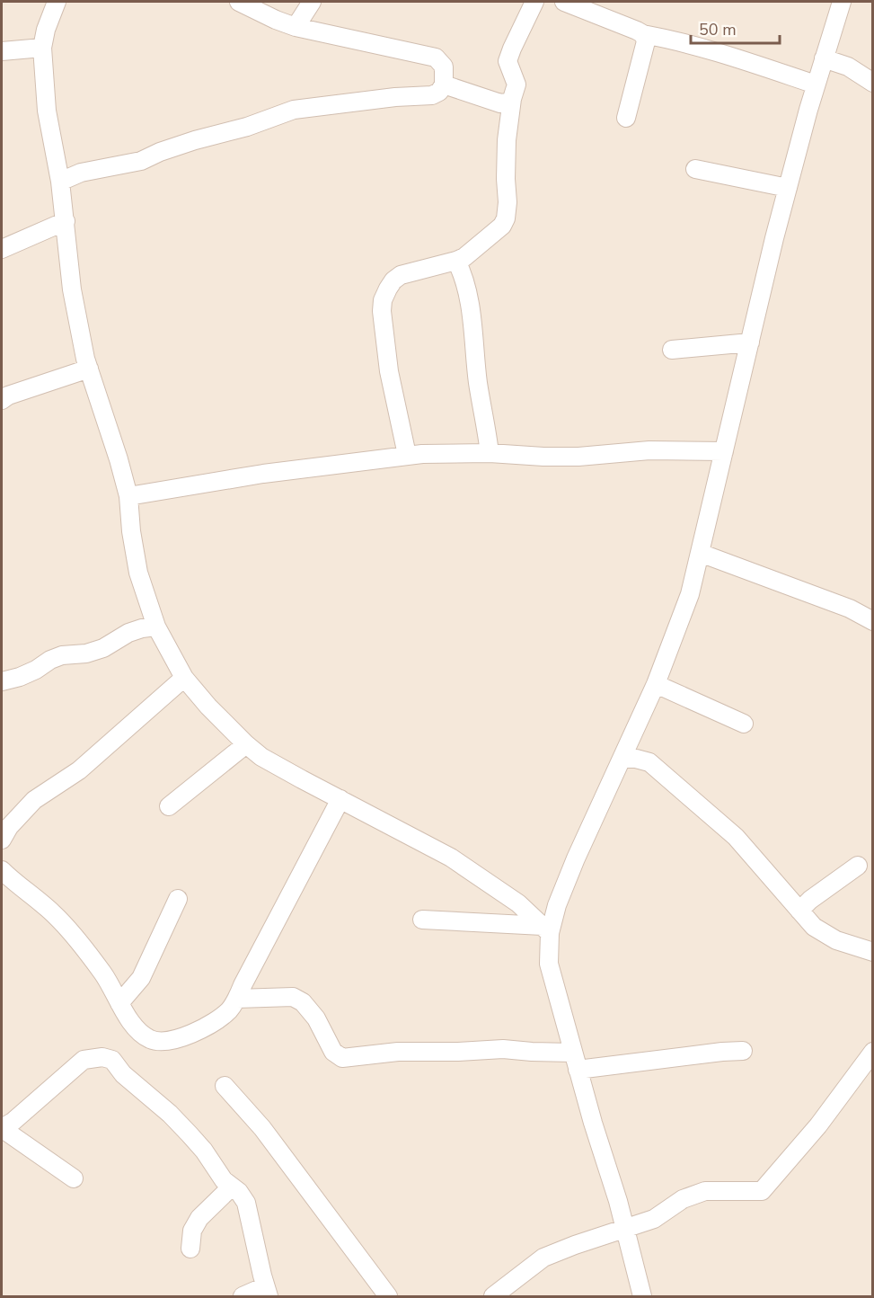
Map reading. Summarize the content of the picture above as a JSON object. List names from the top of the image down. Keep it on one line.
{"scale_bar":"50 m"}
